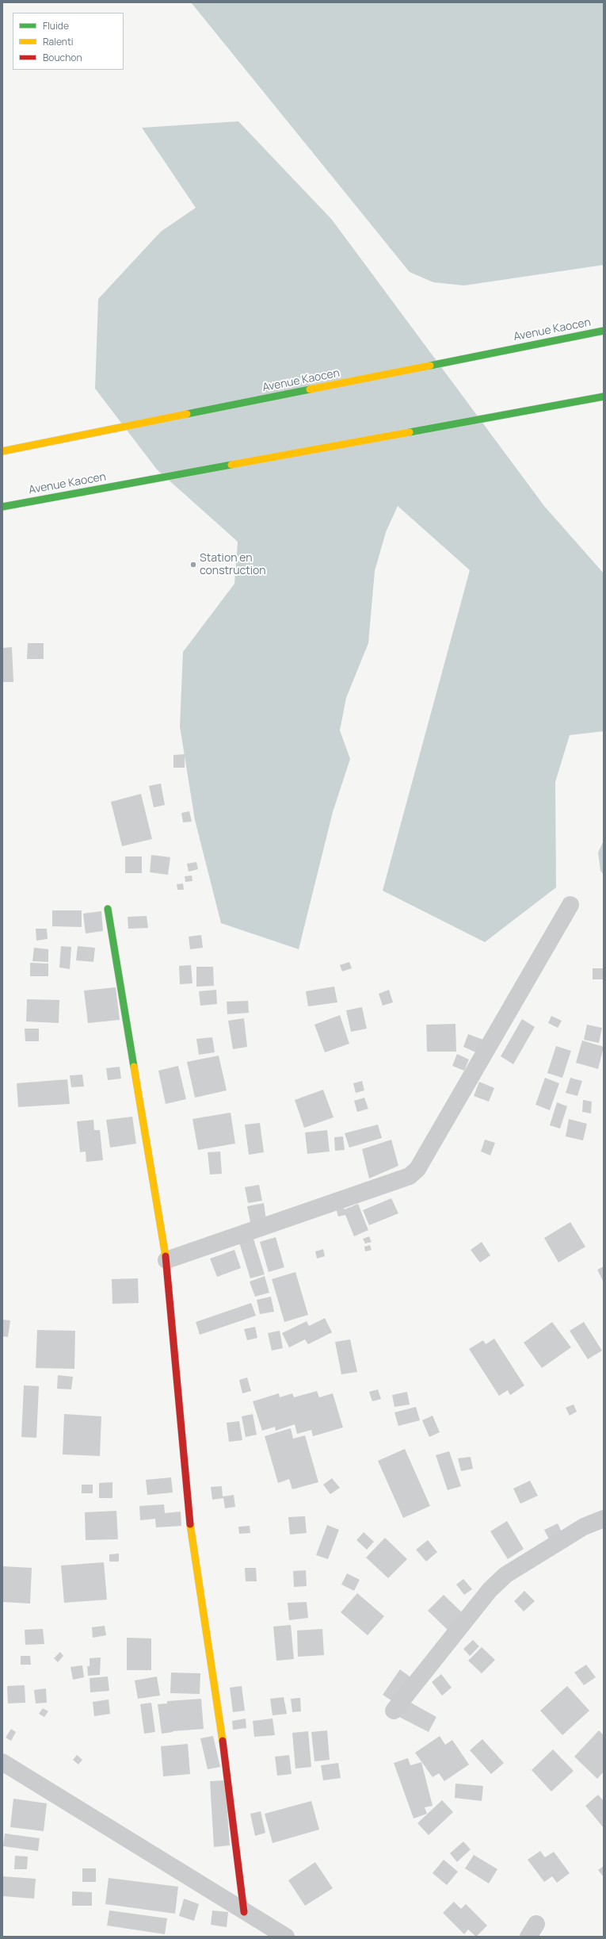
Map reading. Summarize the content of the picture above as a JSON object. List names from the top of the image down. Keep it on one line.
{"streets":{"main road":["Avenue Kaocen"]},"places":["Station en construction"],"legend":["Fluide","Ralenti","Bouchon"]}
